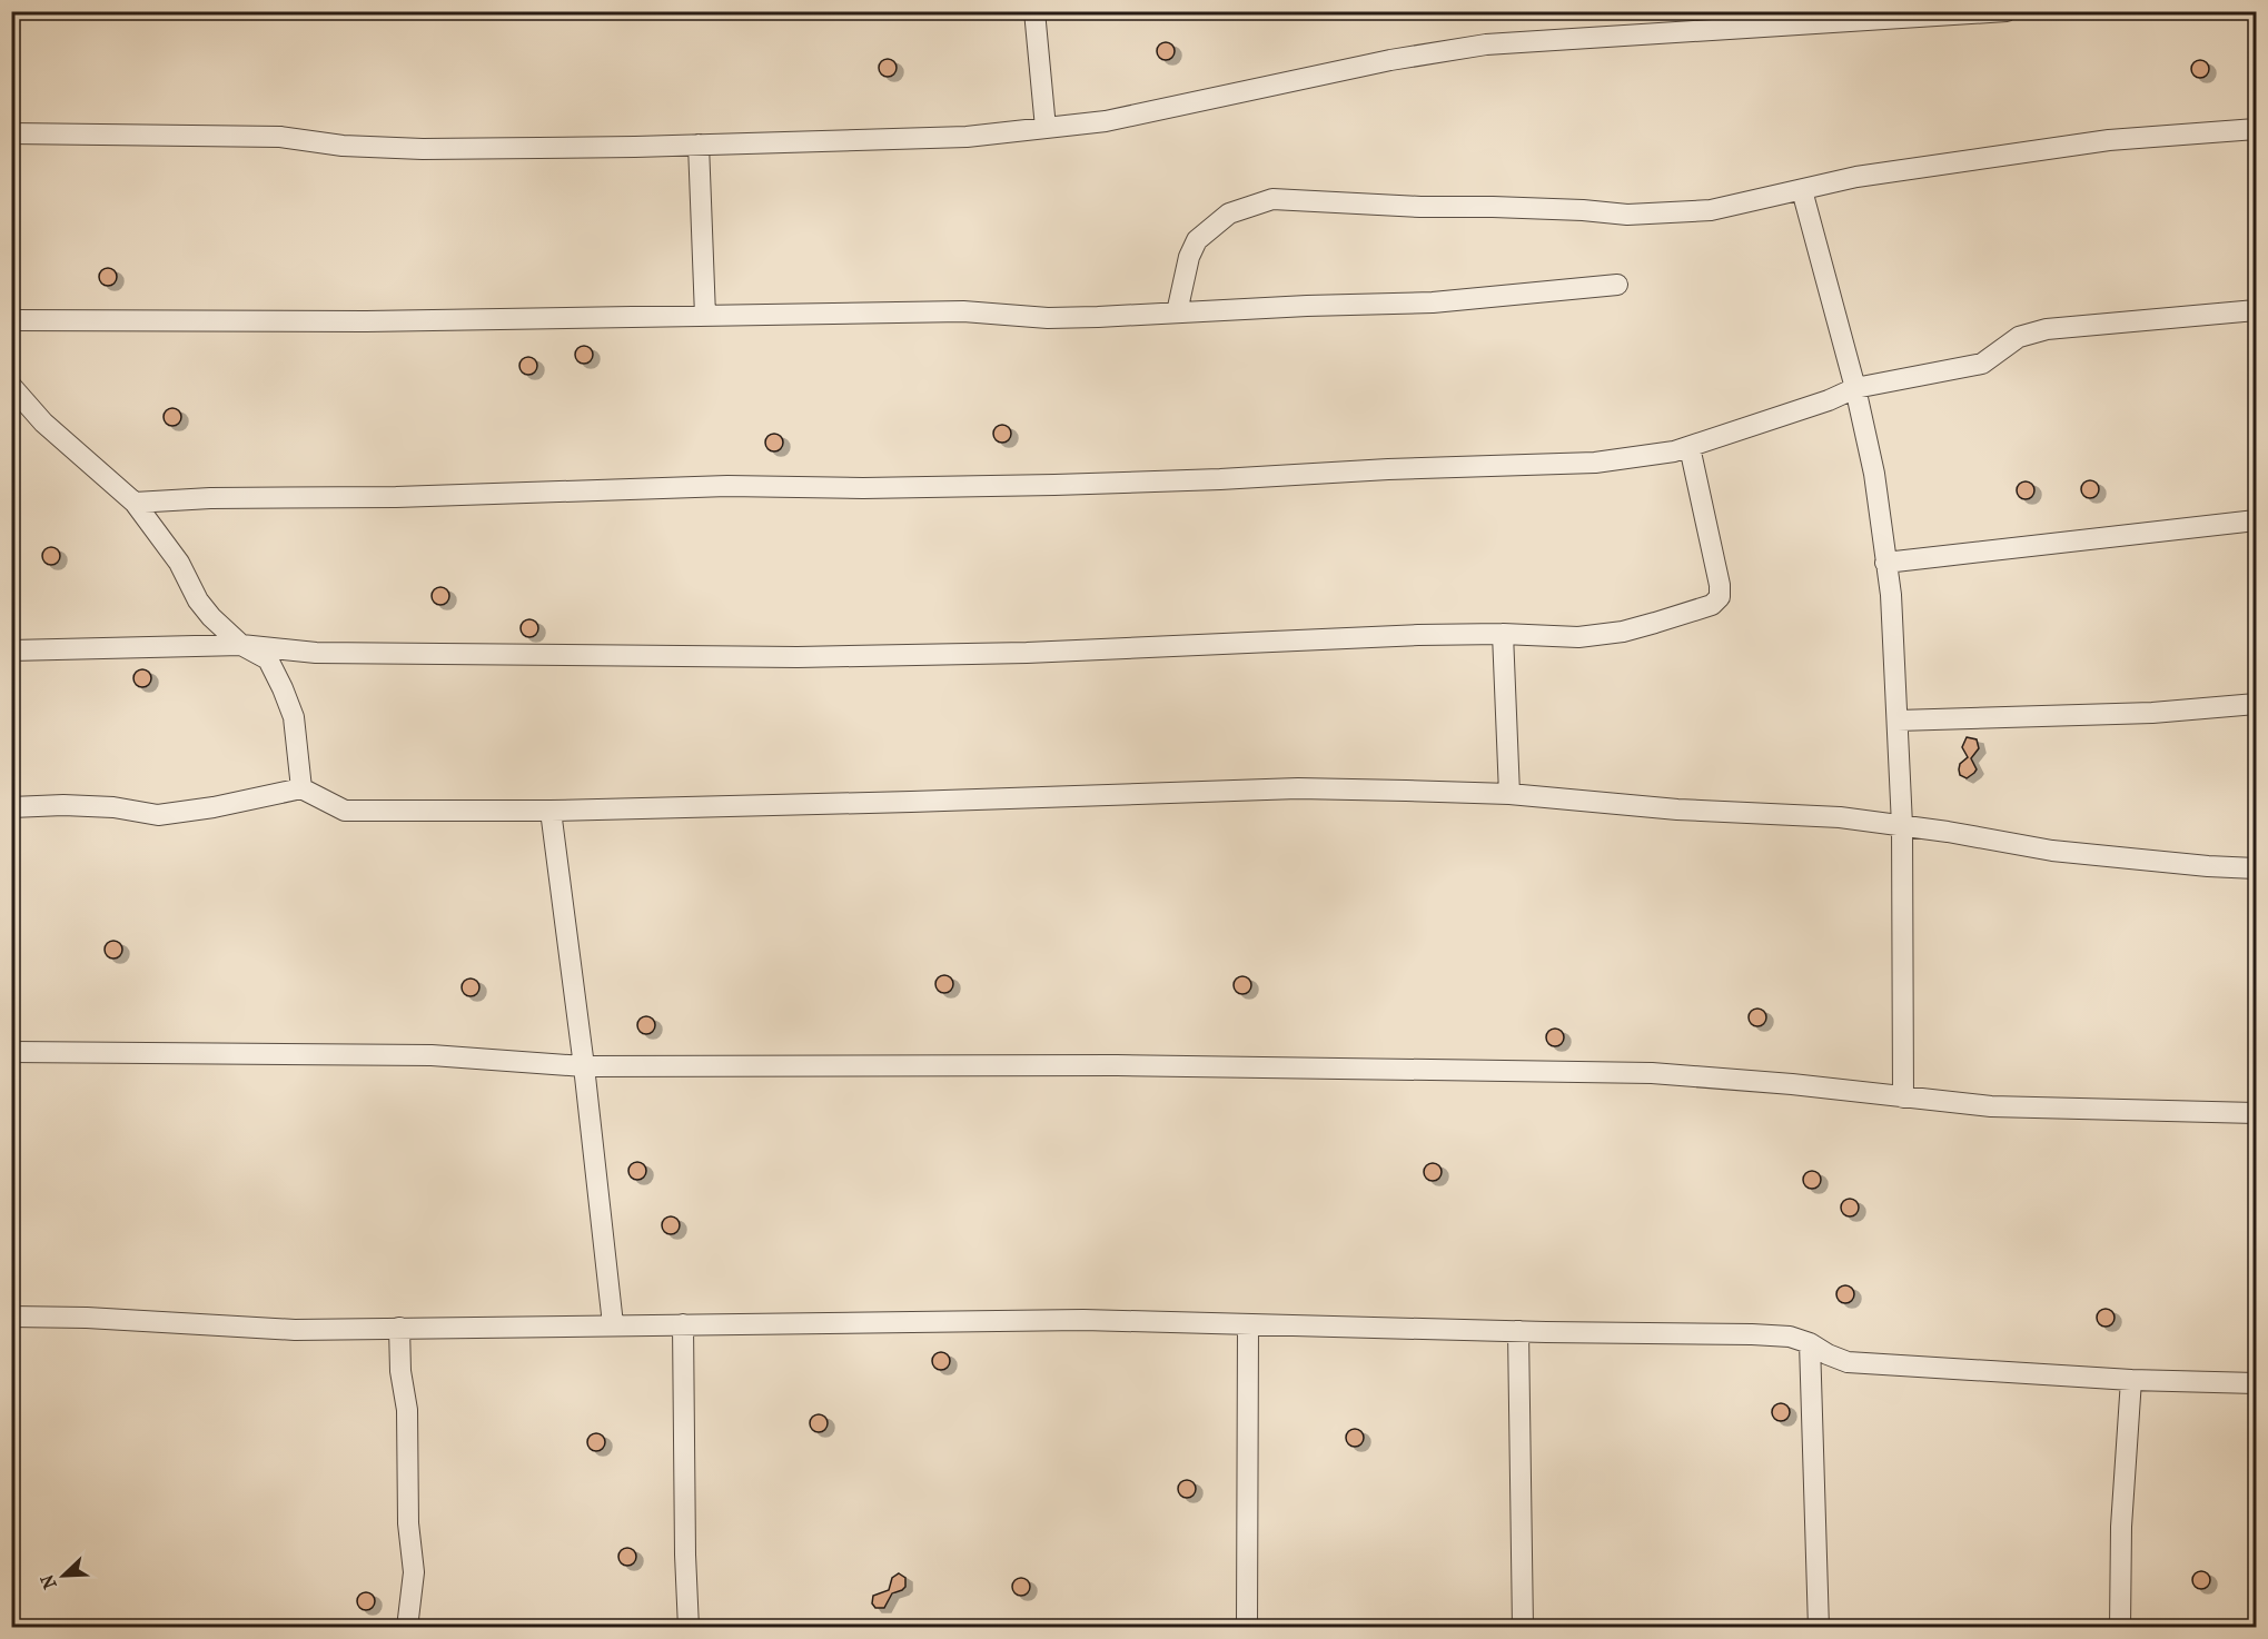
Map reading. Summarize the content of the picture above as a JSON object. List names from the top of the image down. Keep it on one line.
{"north":"bottom left"}
